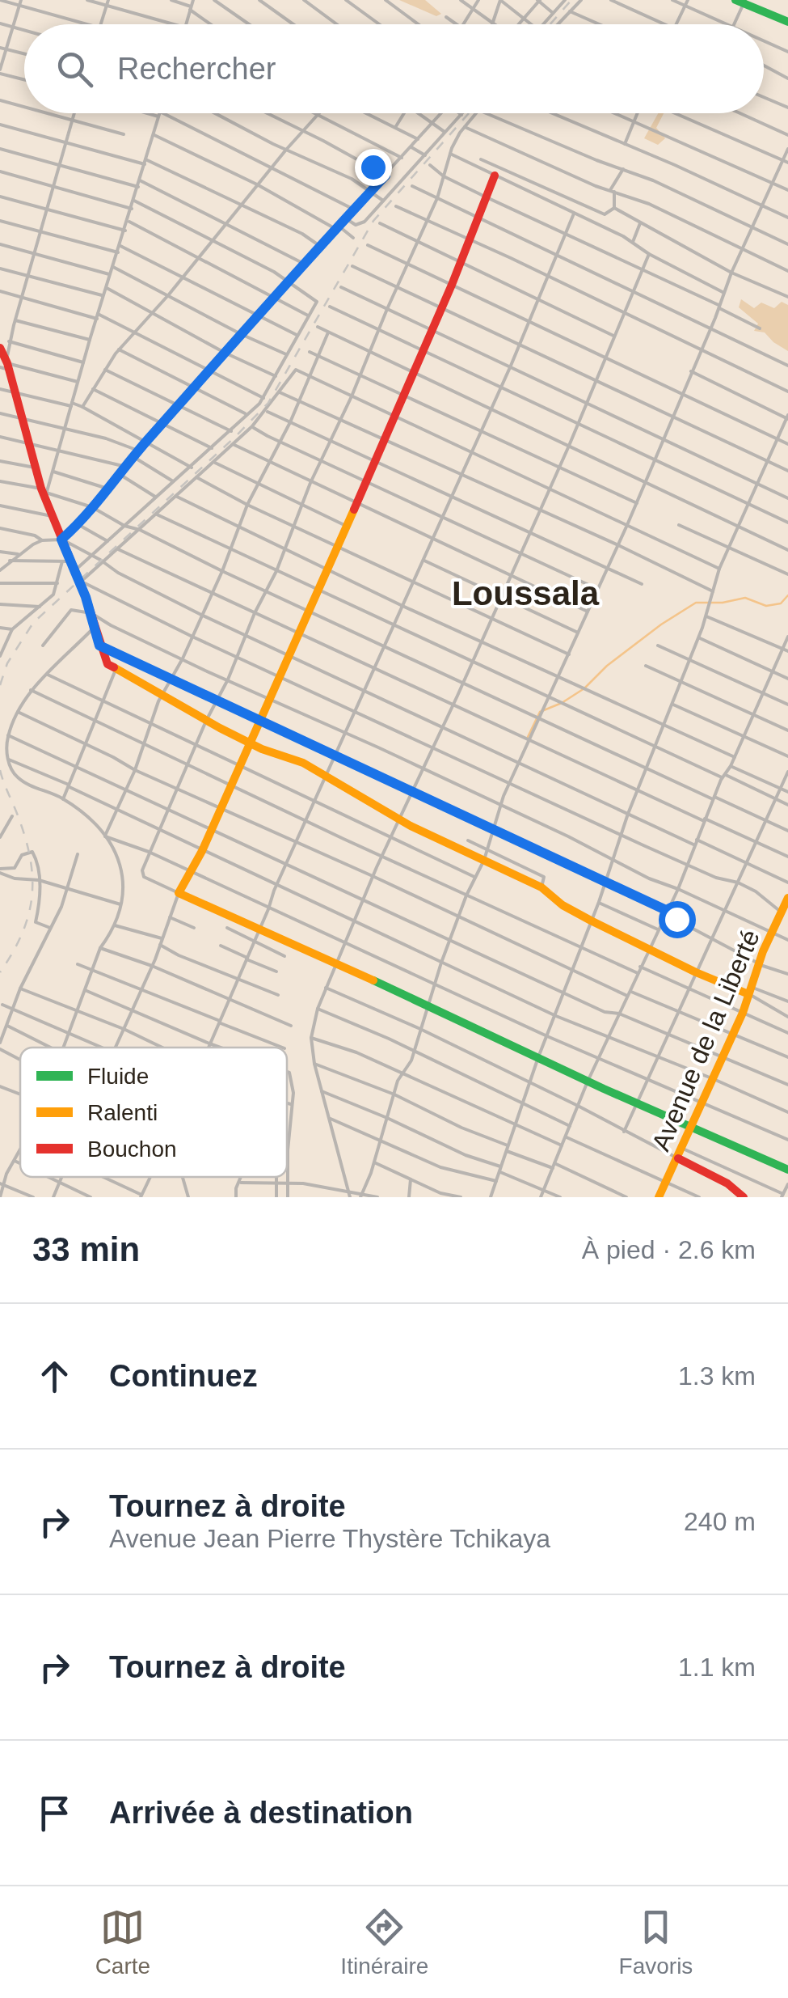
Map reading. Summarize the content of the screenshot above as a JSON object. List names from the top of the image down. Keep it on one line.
{"streets":{"street":["Avenue de la Liberté"]},"districts":["Loussala"],"legend":["Fluide","Ralenti","Bouchon"],"page":{"search":"Rechercher","heading":["33 min","À pied · 2.6 km"],"list":[["Continuez","1.3 km"],["Tournez à droite","Avenue Jean Pierre Thystère Tchikaya","240 m"],["Tournez à droite","1.1 km"],"Arrivée à destination"],"nav":["Carte","Itinéraire","Favoris"]}}
